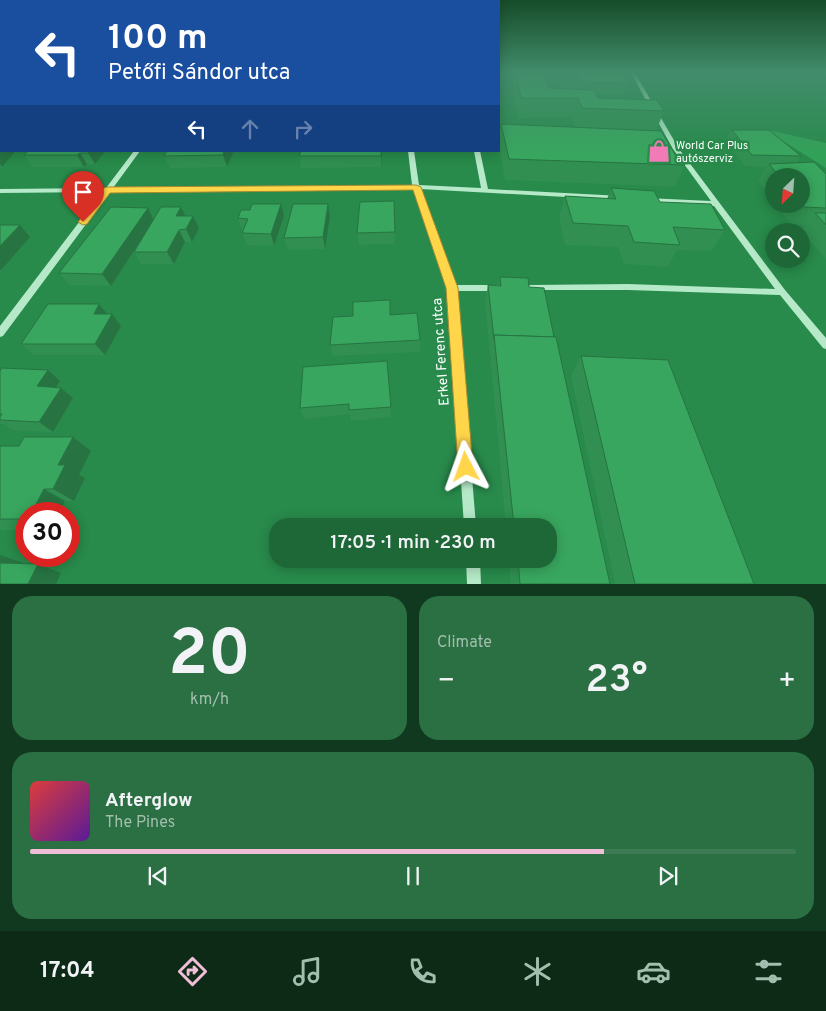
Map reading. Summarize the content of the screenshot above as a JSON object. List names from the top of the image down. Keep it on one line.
{"streets":{"street":["Erkel Ferenc utca"]},"places":{"shop":["World Car Plus autószerviz"]},"north":"bottom left","page":{"turn":["100 m","Petőfi Sándor utca"],"limit":"30","trip":"17:05 · 1 min · 230 m","tile":[["20","km/h"],"Climate"],"heat":["−","23°","+"],"song":["Afterglow","The Pines"],"tabs":"17:04"}}
